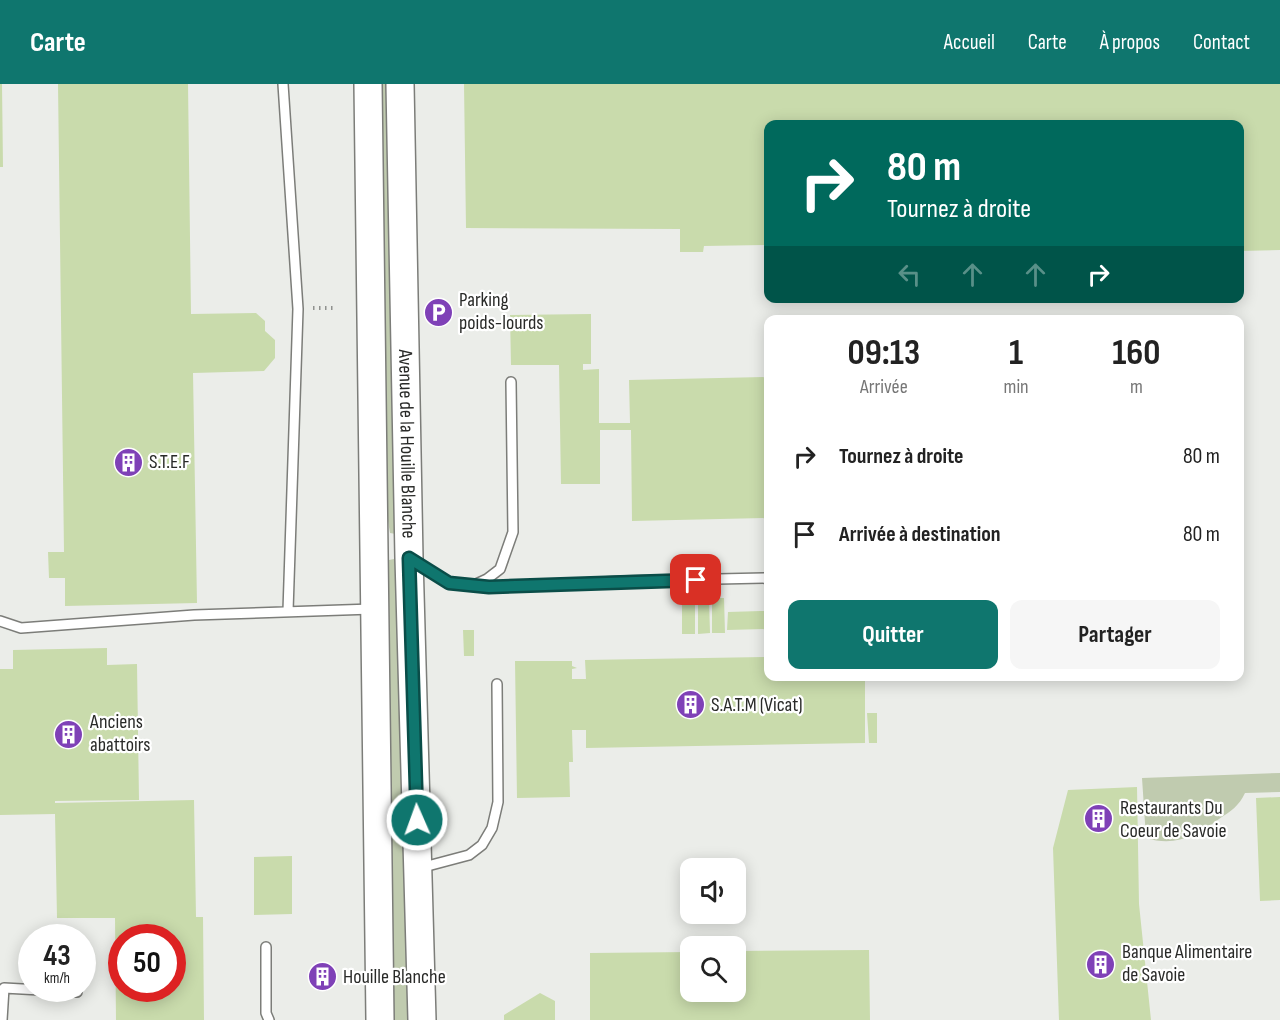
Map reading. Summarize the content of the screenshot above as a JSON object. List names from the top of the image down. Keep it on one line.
{"streets":{"main road":["Avenue de la Houille Blanche"]},"places":{"parking":["Parking poids-lourds"],"building":["S.T.E.F","S.A.T.M (Vicat)","Anciens abattoirs","Restaurants Du Coeur de Savoie","Banque Alimentaire de Savoie","Houille Blanche"]},"page":{"header":"Carte","nav":["Accueil","Carte","À propos","Contact"],"turn":["80 m","Tournez à droite"],"eta":["09:13","Arrivée","1","min","160","m"],"list":[{"name":"Tournez à droite","value":"80 m"},{"name":"Arrivée à destination","value":"80 m"}],"buttons":["Quitter","Partager"],"speed":"43 km/h","limit":"50"}}
